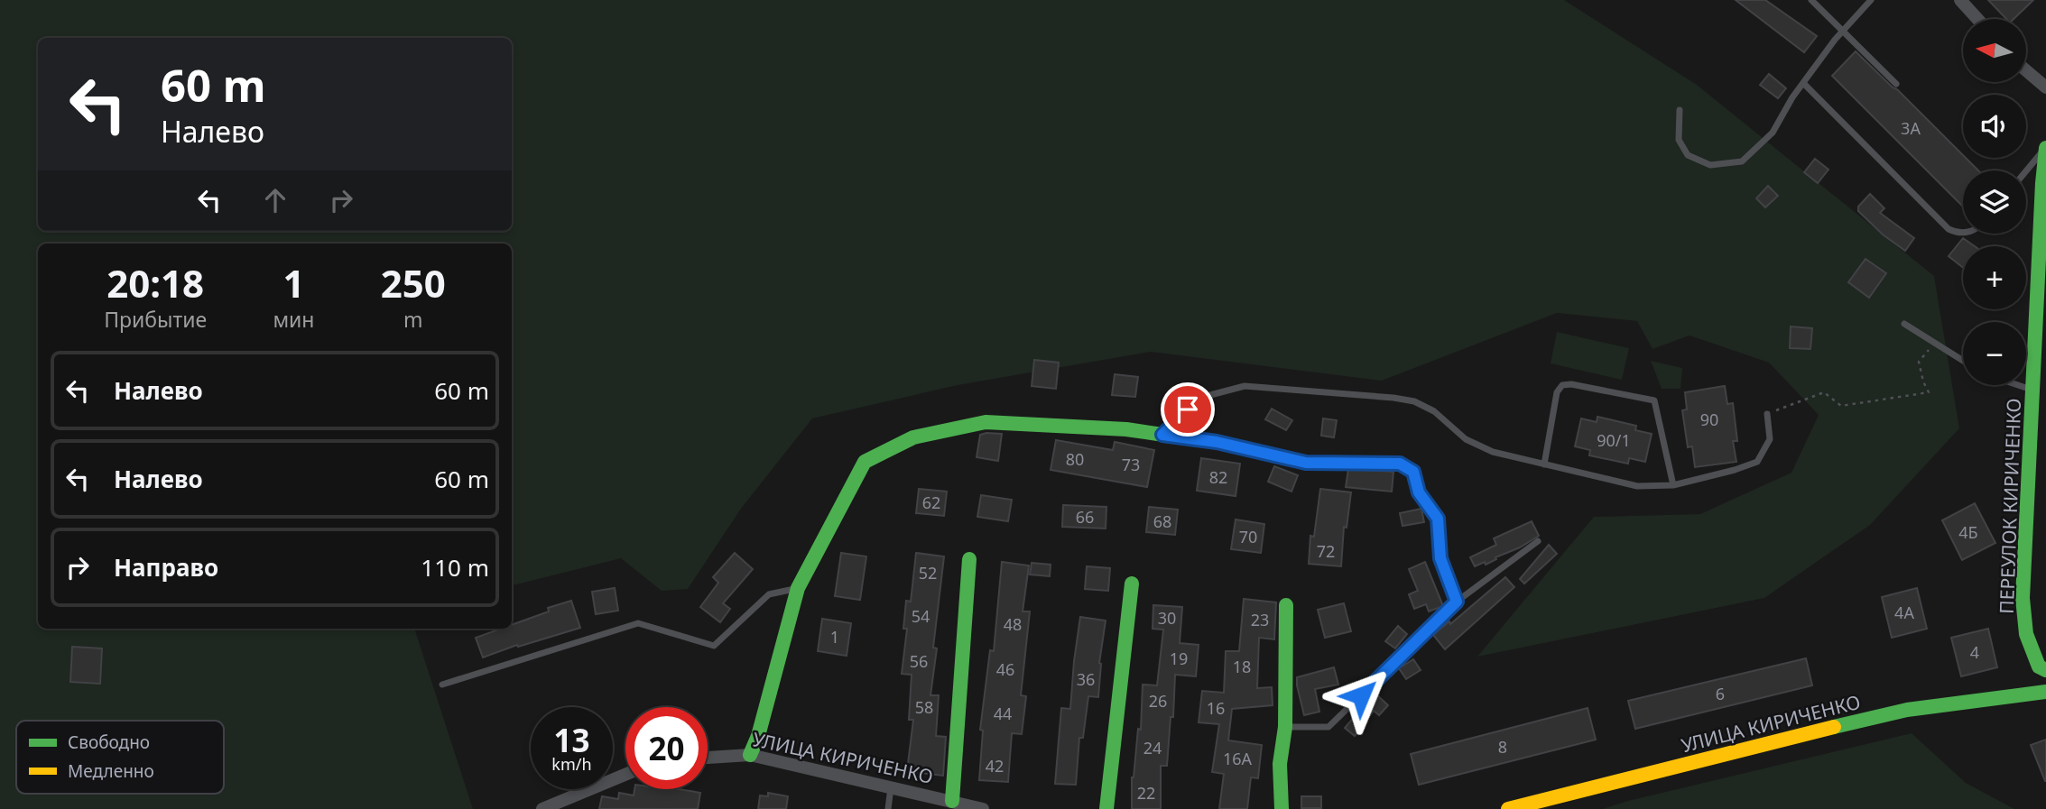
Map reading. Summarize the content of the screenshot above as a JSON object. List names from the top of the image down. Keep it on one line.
{"streets":{"street":["ПЕРЕУЛОК КИРИЧЕНКО","УЛИЦА КИРИЧЕНКО"]},"house_numbers":["3А","90","90/1","80","73","82","62","66","68","4Б","70","72","52","4А","54","30","23","48","1","4","19","56","18","46","36","6","26","58","16","44","8","24","16А","42","22"],"legend":["Свободно","Медленно"],"north":"left","page":{"map_buttons":["+","−"],"turn":["60 m","Налево"],"eta":["20:18","Прибытие","1","мин","250","m"],"list":[{"name":"Налево","value":"60 m"},{"name":"Налево","value":"60 m"},{"name":"Направо","value":"110 m"}],"speed":"13 km/h","limit":"20"}}
